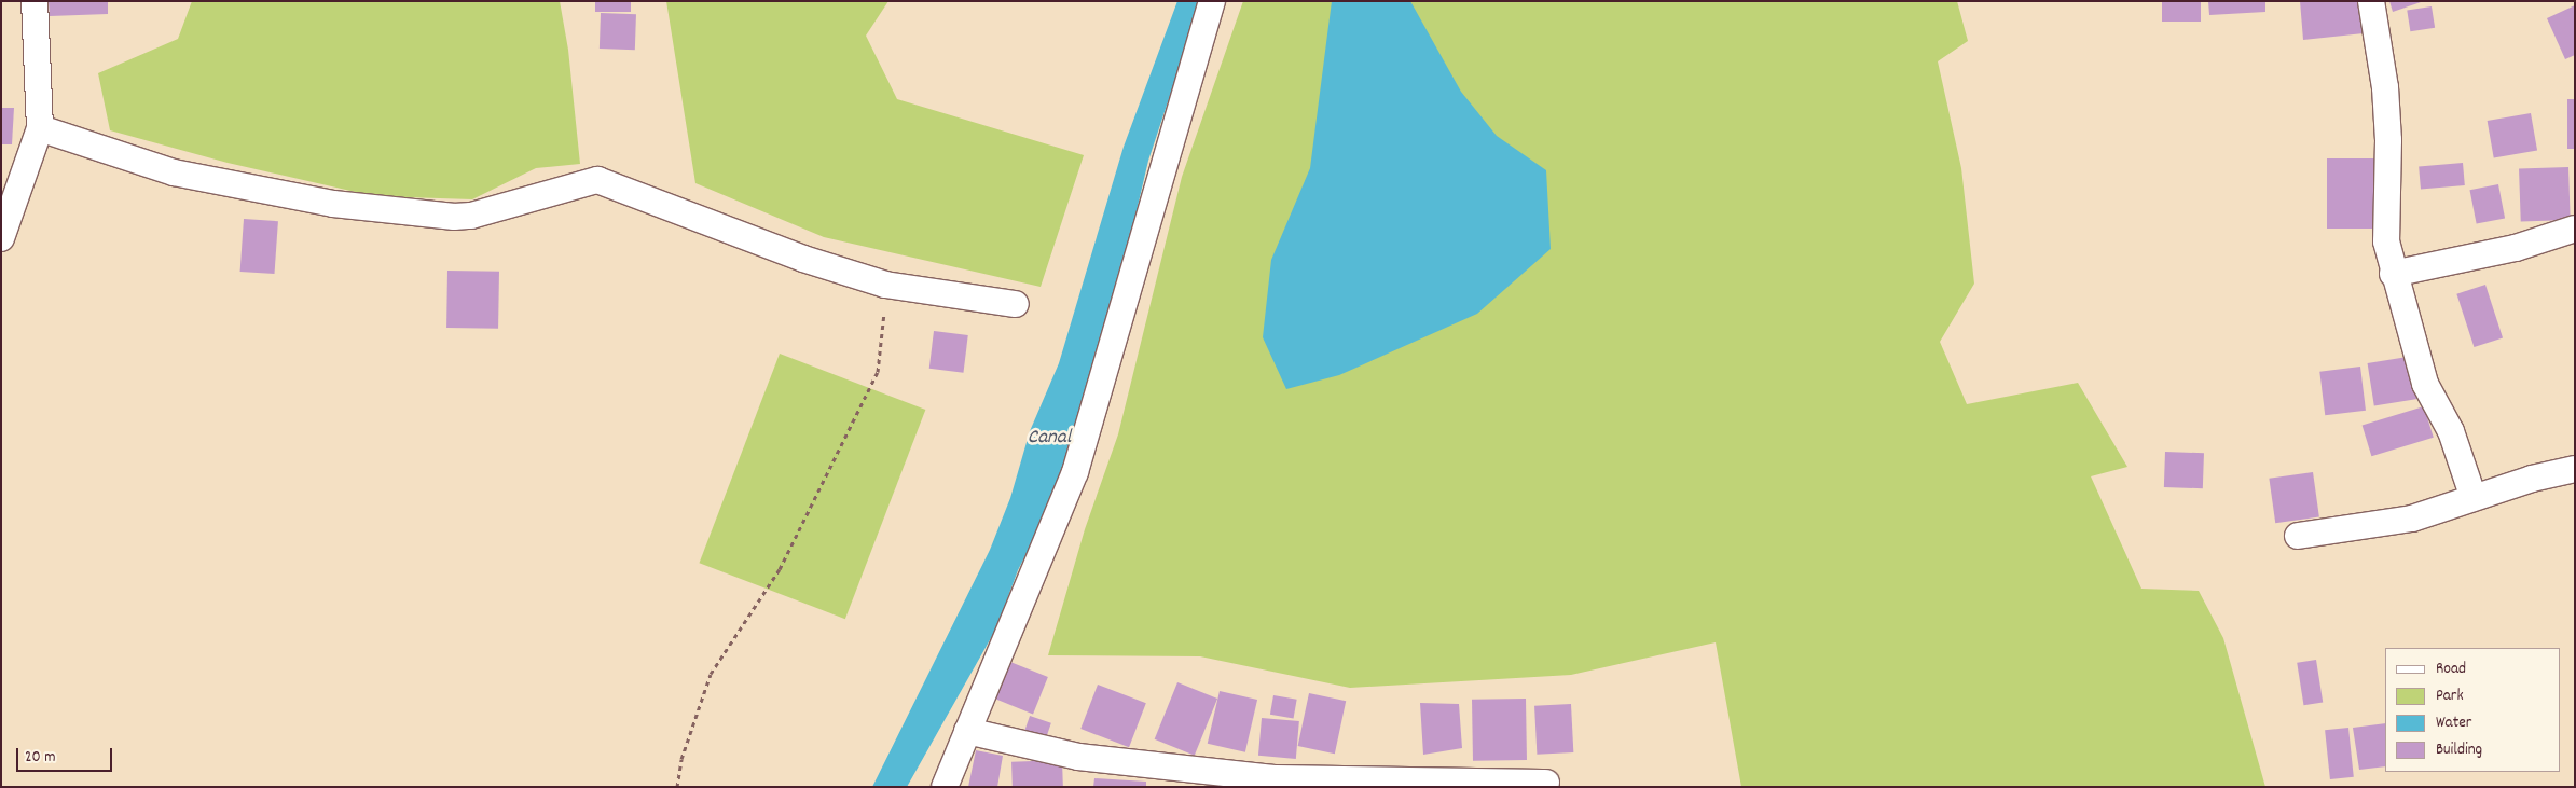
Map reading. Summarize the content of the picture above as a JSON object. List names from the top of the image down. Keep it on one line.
{"water":["Canal"],"legend":["Road","Park","Water","Building"],"scale_bar":"20 m"}
